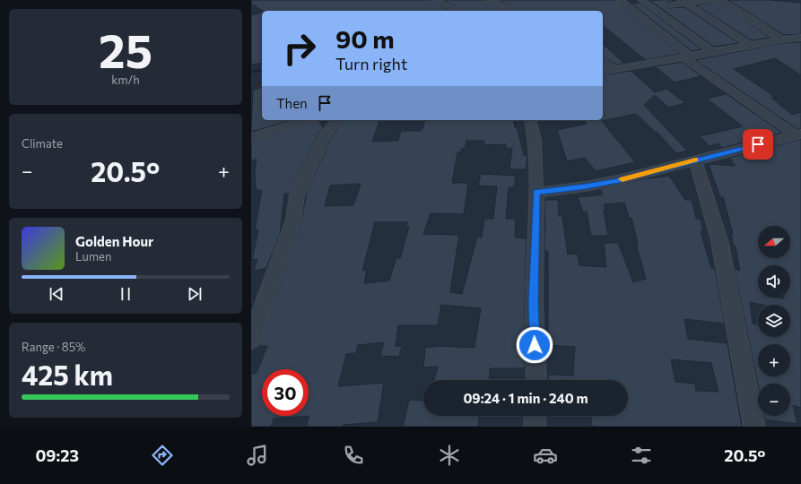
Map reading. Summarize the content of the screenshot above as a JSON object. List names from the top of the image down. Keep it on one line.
{"north":"left","page":{"tile":[["25","km/h"],"Climate",["Range · 85%","425 km"]],"turn":["90 m","Turn right"],"then":"Then","heat":["−","20.5°","+"],"map_buttons":["+","−"],"song":["Golden Hour","Lumen"],"limit":"30","trip":"09:24 · 1 min · 240 m","tabs":["09:23","20.5°"]}}
